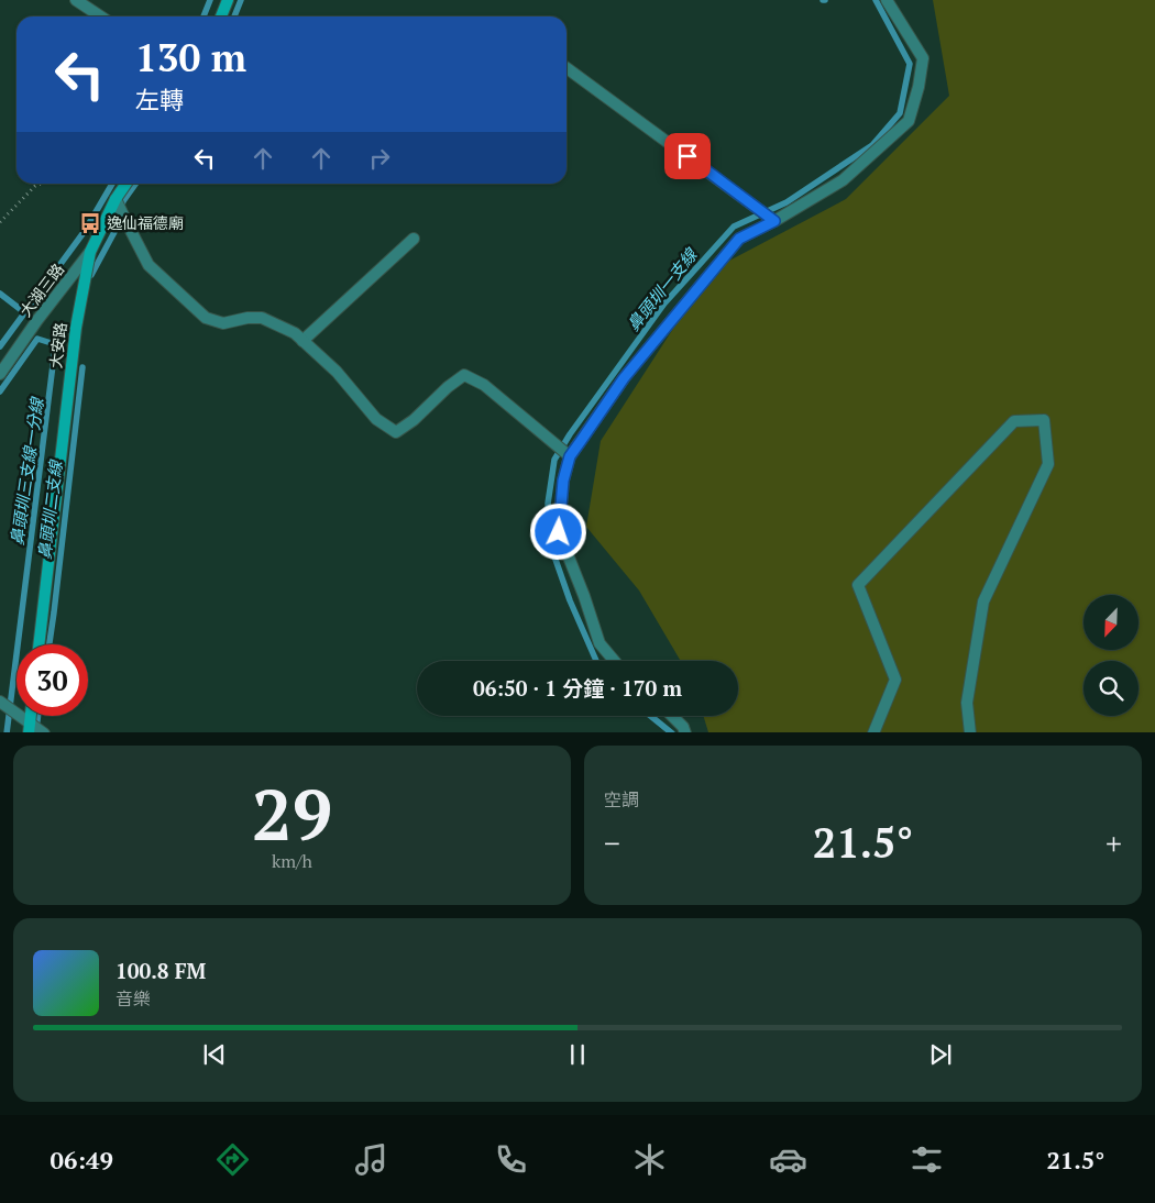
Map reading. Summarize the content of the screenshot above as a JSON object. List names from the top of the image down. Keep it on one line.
{"streets":{"street":["大湖三路","大安路"]},"crossings":[["大湖三路","大安路"]],"water":["鼻頭圳一支線","鼻頭圳三支線一分線","鼻頭圳二支線"],"places":{"bus stop":["逸仙福德廟"]},"north":"bottom left","page":{"turn":["130 m","左轉"],"limit":"30","trip":"06:50 · 1 分鐘 · 170 m","tile":[["29","km/h"],"空調"],"heat":["−","21.5°","+"],"song":["100.8 FM","音樂"],"tabs":["06:49","21.5°"]}}
